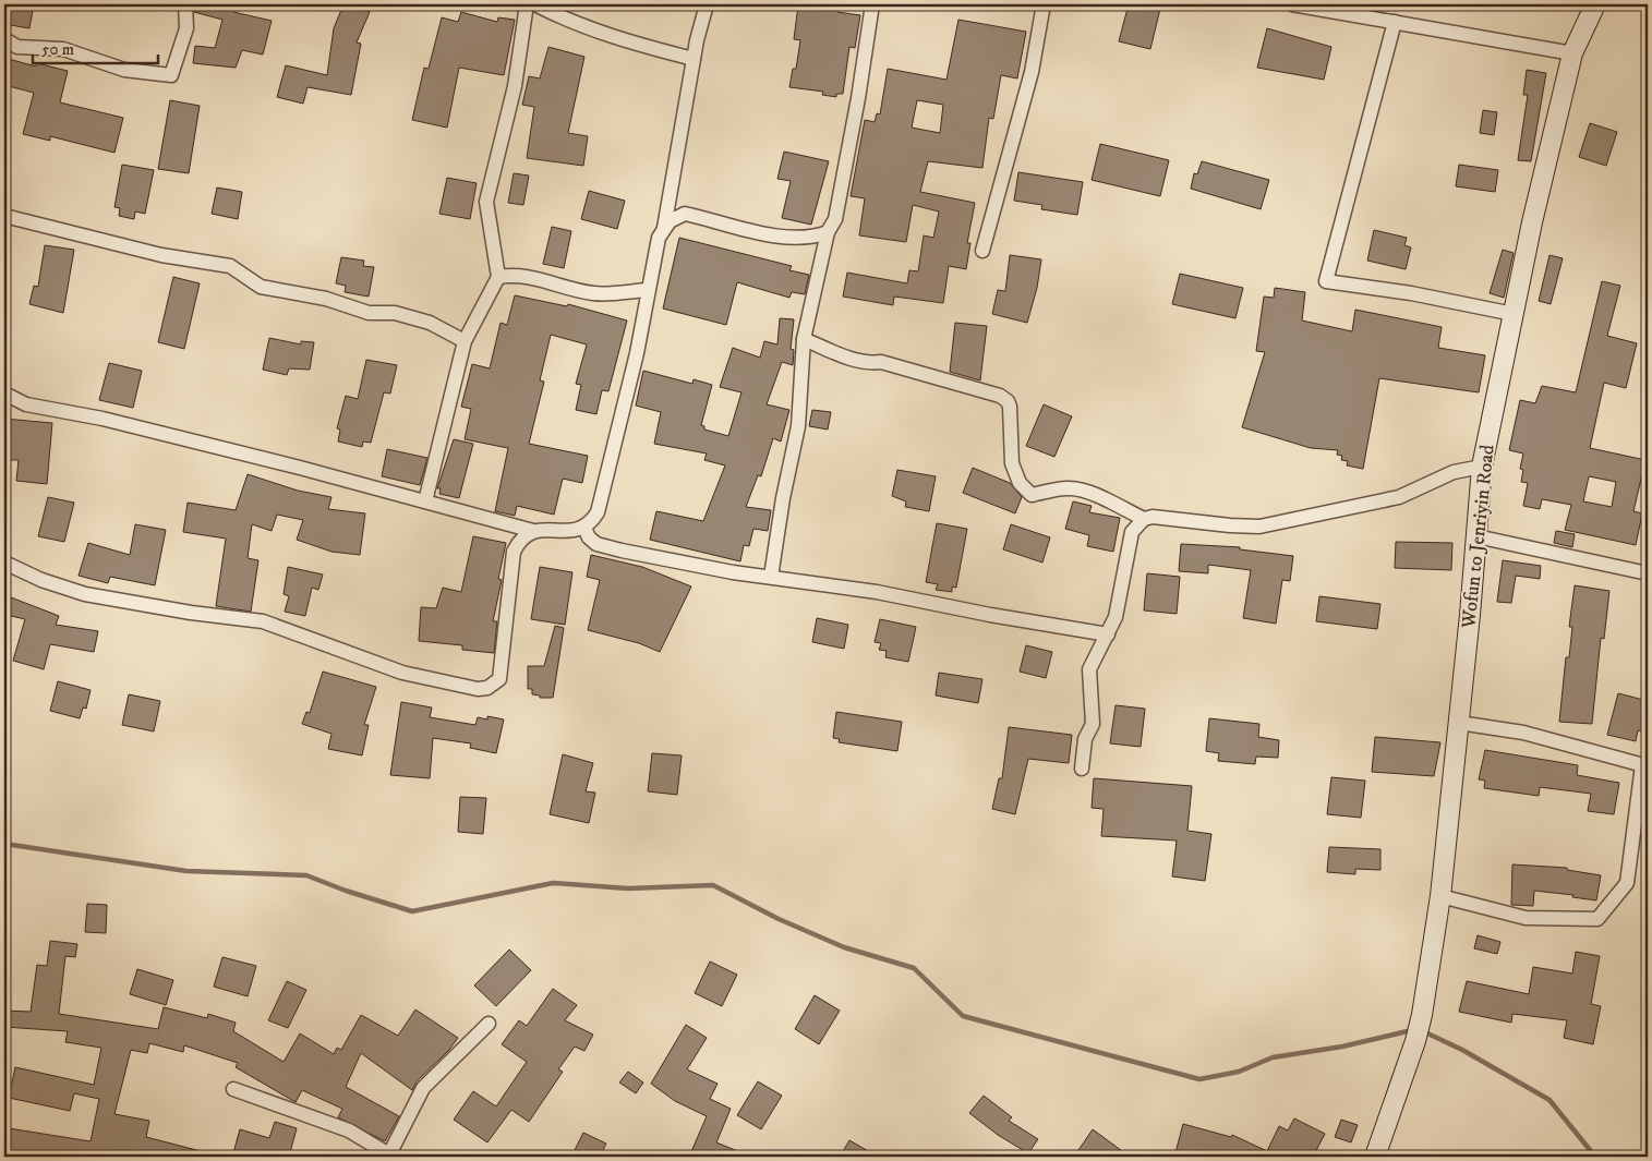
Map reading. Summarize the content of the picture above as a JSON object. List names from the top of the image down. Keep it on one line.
{"streets":{"street":["Wofun to Jenriyin Road"]},"scale_bar":"50 m"}
